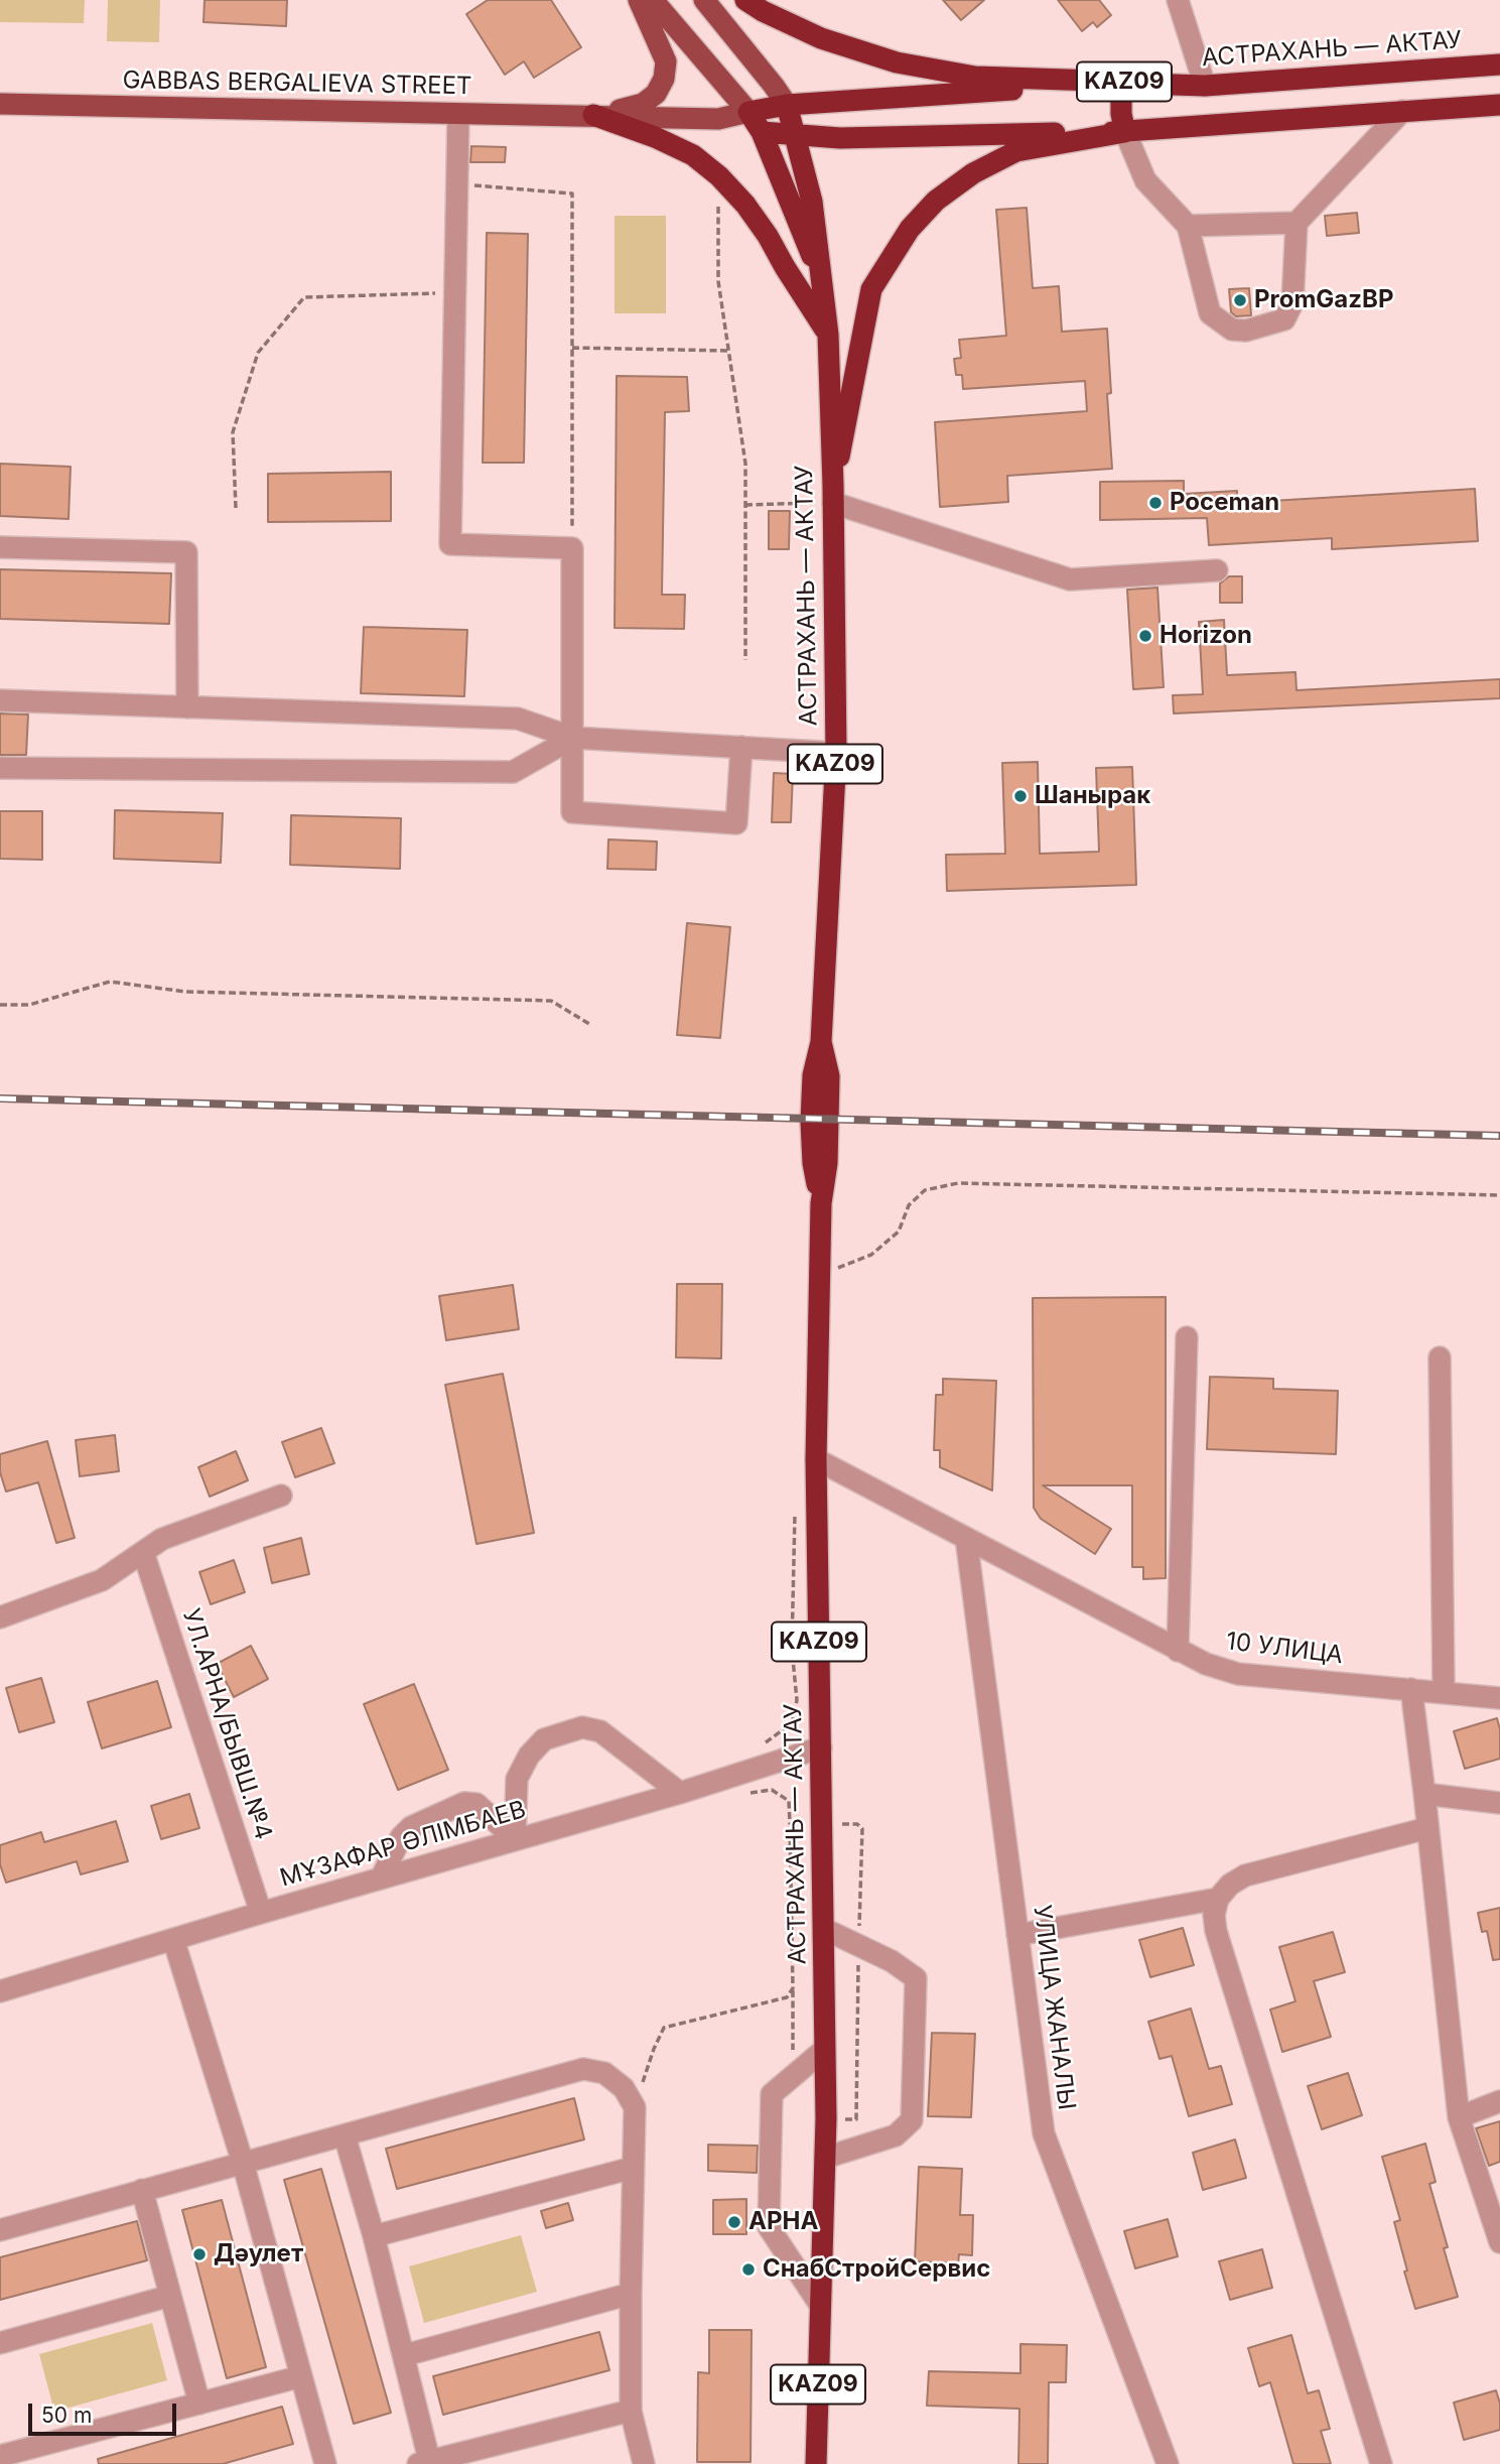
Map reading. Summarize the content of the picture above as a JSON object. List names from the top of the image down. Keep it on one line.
{"streets":{"highway":["АСТРАХАНЬ — АКТАУ","KAZ09"],"main road":["GABBAS BERGALIEVA STREET"],"street":["10 УЛИЦА","УЛ.АРНА/БЫВШ.№4","МҰЗАФАР ӘЛІМБАЕВ","УЛИЦА ЖАНАЛЫ"]},"crossings":[["АСТРАХАНЬ — АКТАУ","KAZ09"],["АСТРАХАНЬ — АКТАУ","10 УЛИЦА"],["АСТРАХАНЬ — АКТАУ","МҰЗАФАР ӘЛІМБАЕВ"],["10 УЛИЦА","УЛИЦА ЖАНАЛЫ"],["УЛ.АРНА/БЫВШ.№4","МҰЗАФАР ӘЛІМБАЕВ"]],"places":["PromGazBP","Poceman","Horizon","Шанырак","АРНА","Дәулет","СнабСтройСервис"],"scale_bar":"50 m"}
